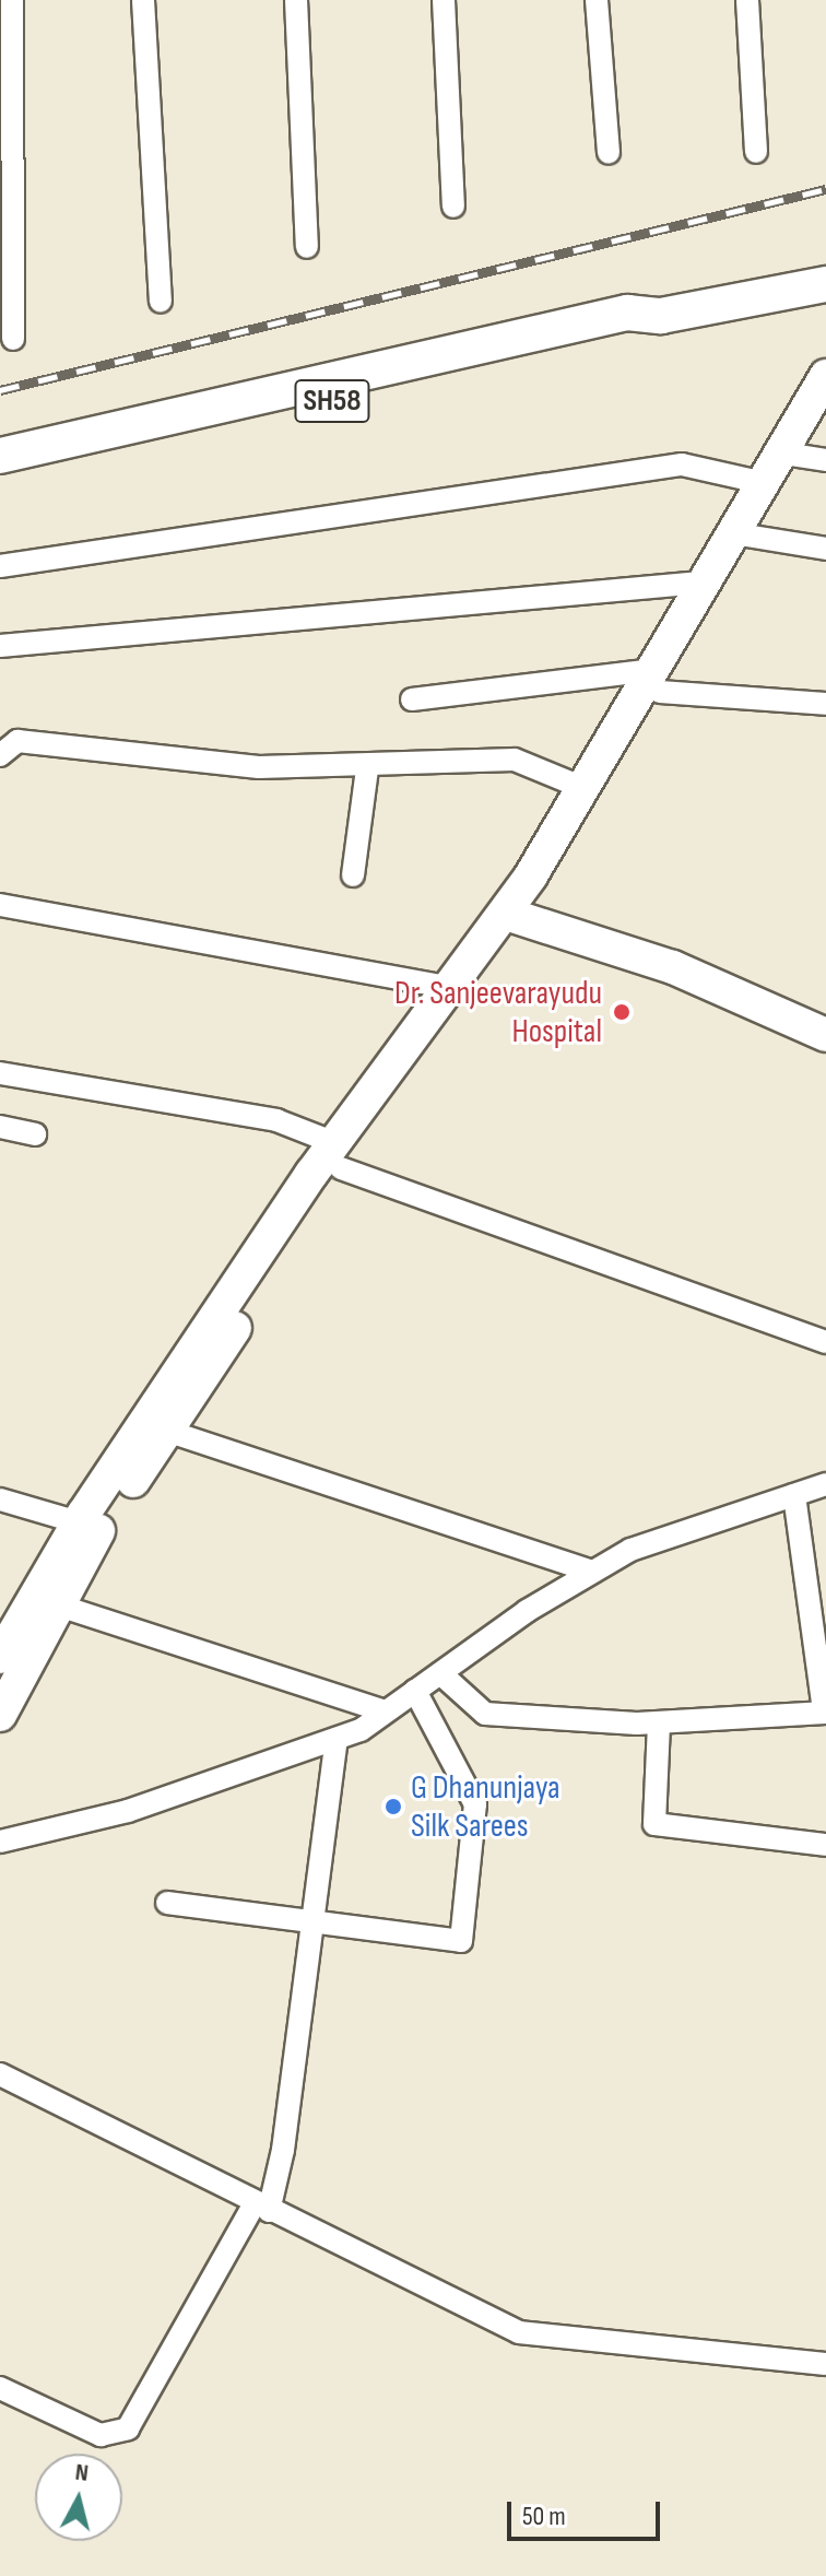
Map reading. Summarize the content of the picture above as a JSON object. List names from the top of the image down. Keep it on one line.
{"streets":{"main road":["SH58"]},"places":["Dr. Sanjeevarayudu Hospital","G Dhanunjaya Silk Sarees"],"scale_bar":"50 m","north":"top"}
